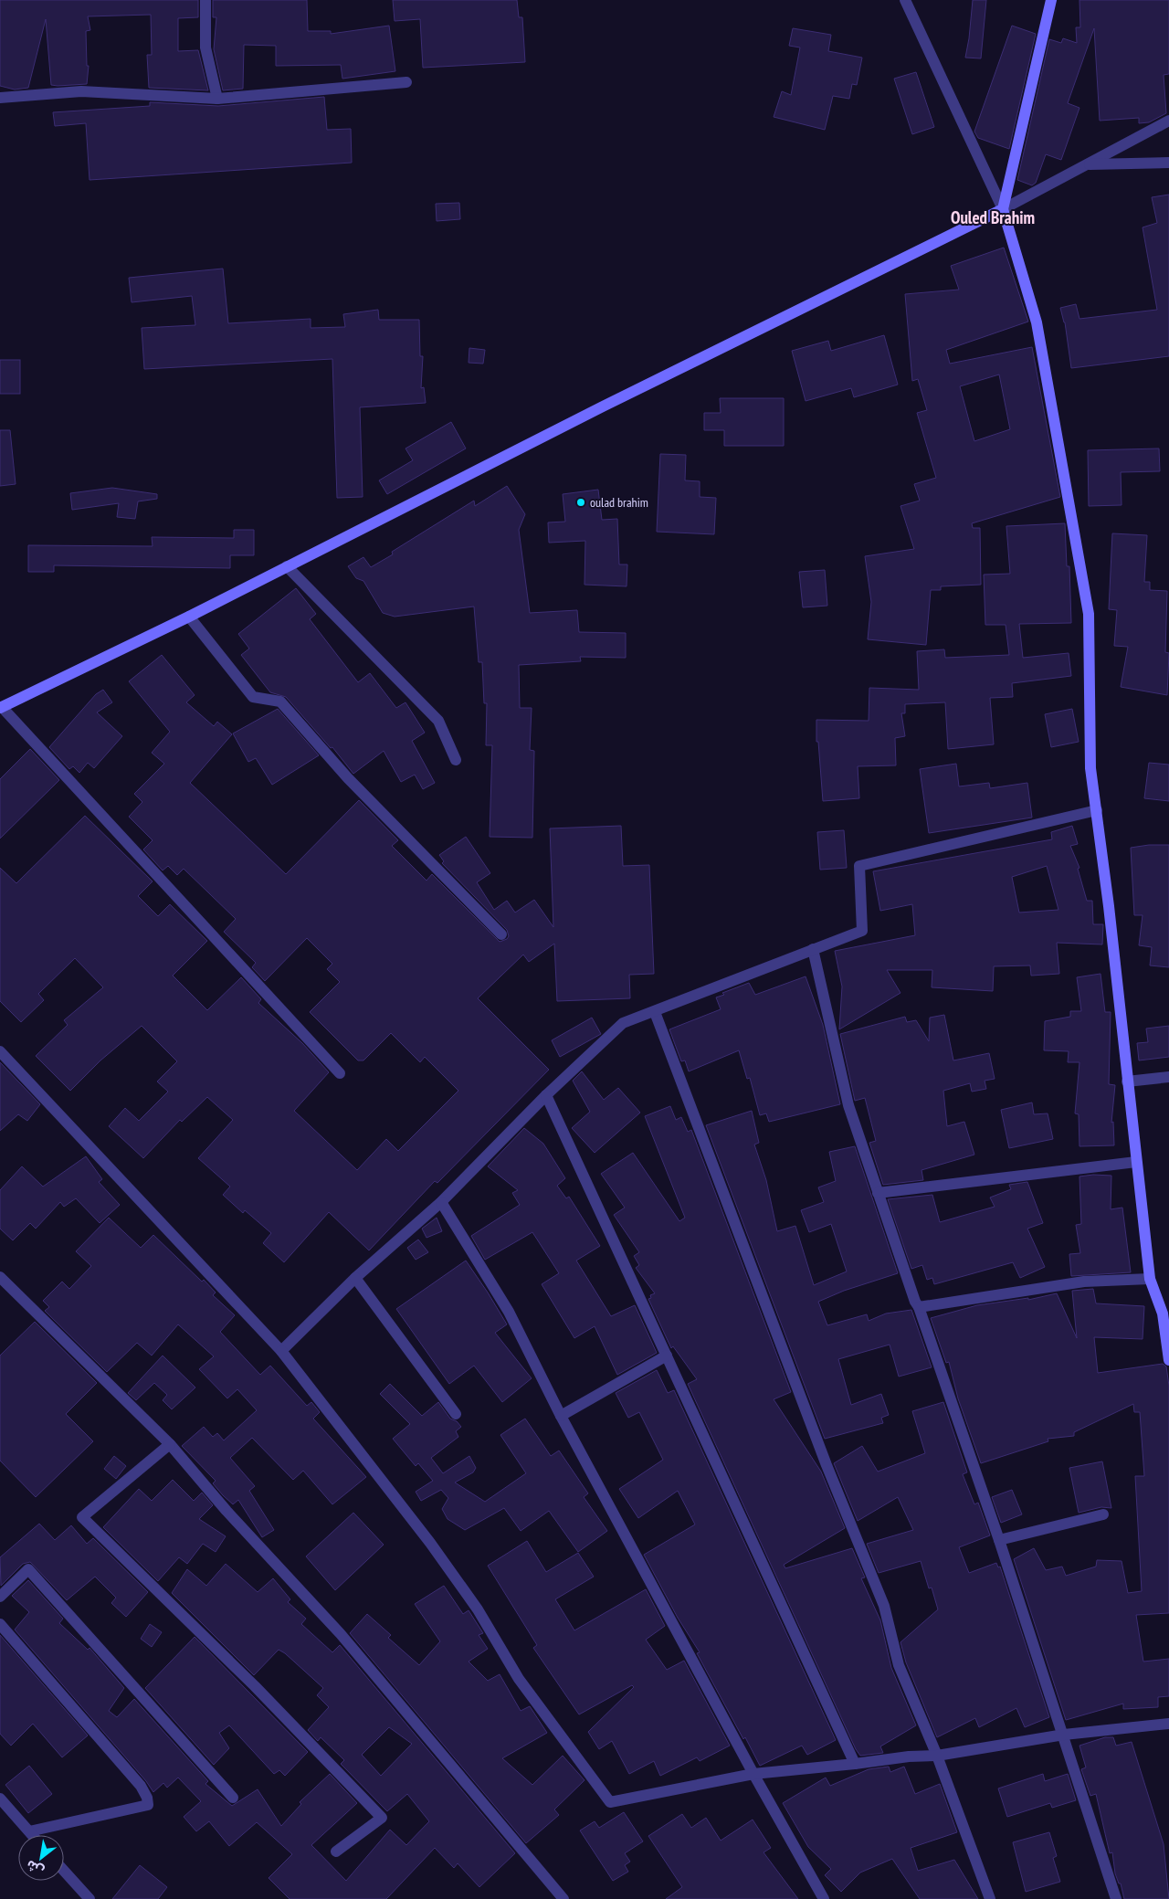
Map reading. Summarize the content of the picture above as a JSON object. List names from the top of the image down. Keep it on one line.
{"districts":["Ouled Brahim"],"places":["oulad brahim"],"north":"bottom left"}
